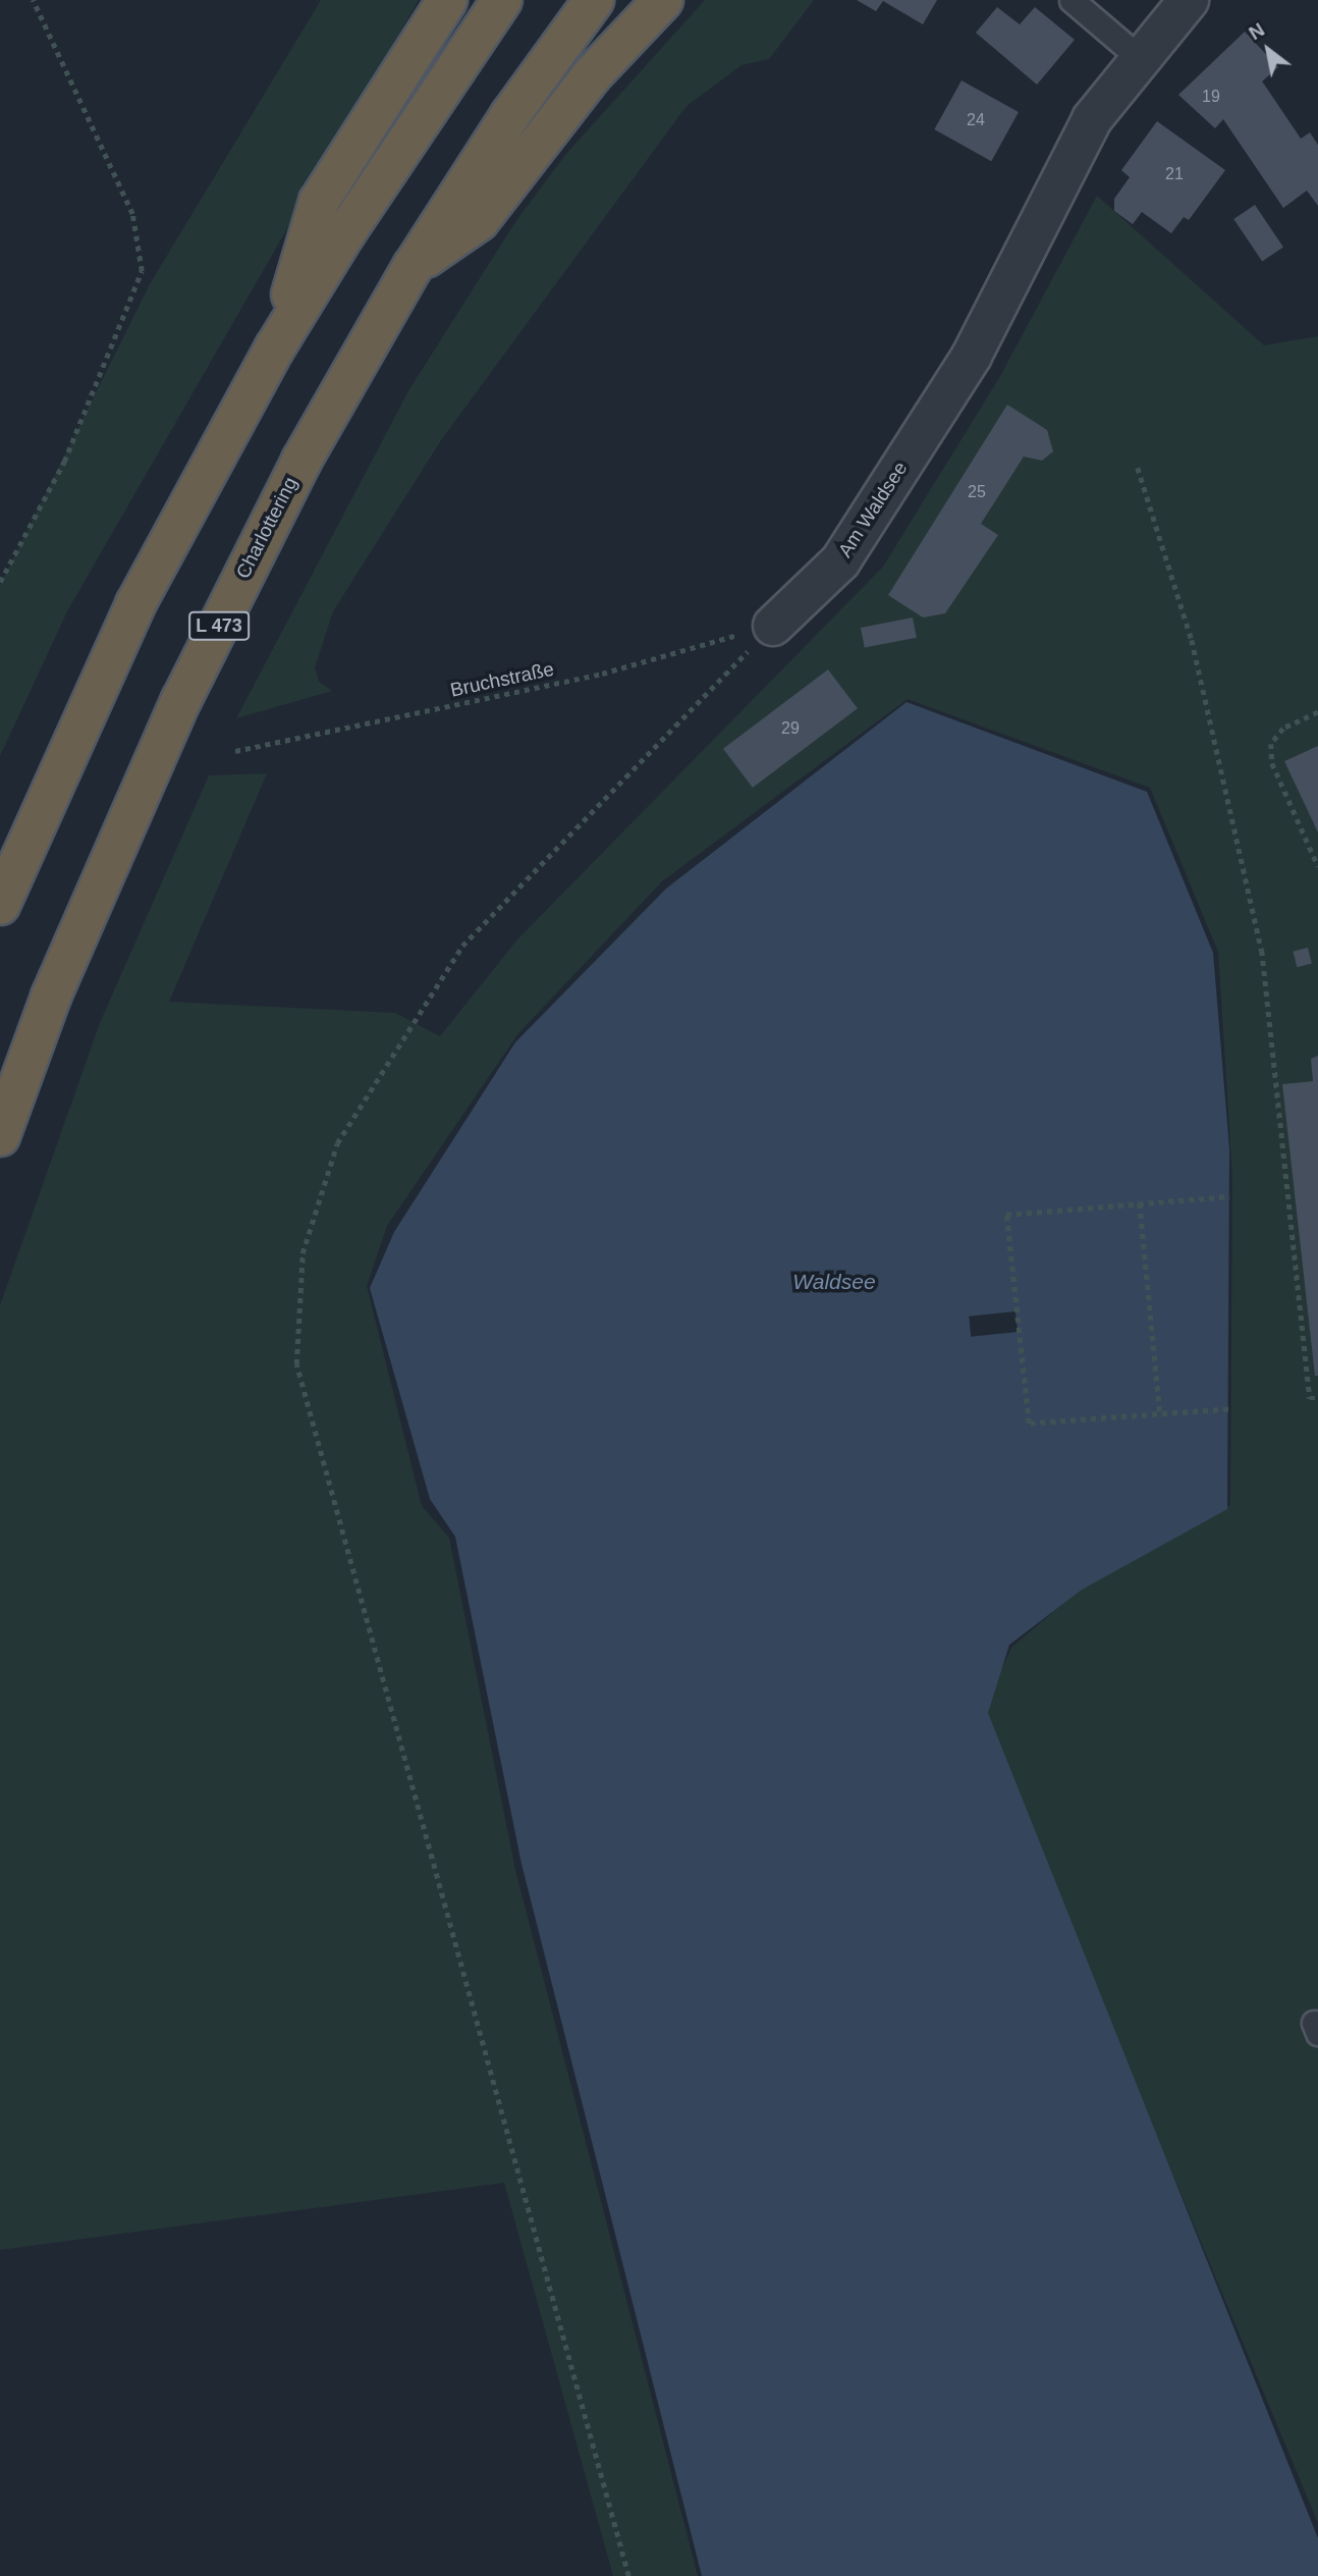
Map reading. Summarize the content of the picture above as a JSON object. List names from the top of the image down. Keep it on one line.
{"streets":{"highway":["Charlottering","L 473"],"street":["Am Waldsee"],"path":["Bruchstraße"]},"crossings":[["Am Waldsee","Bruchstraße"]],"water":["Waldsee"],"house_numbers":["19","24","21","25","29"],"north":"top left"}
